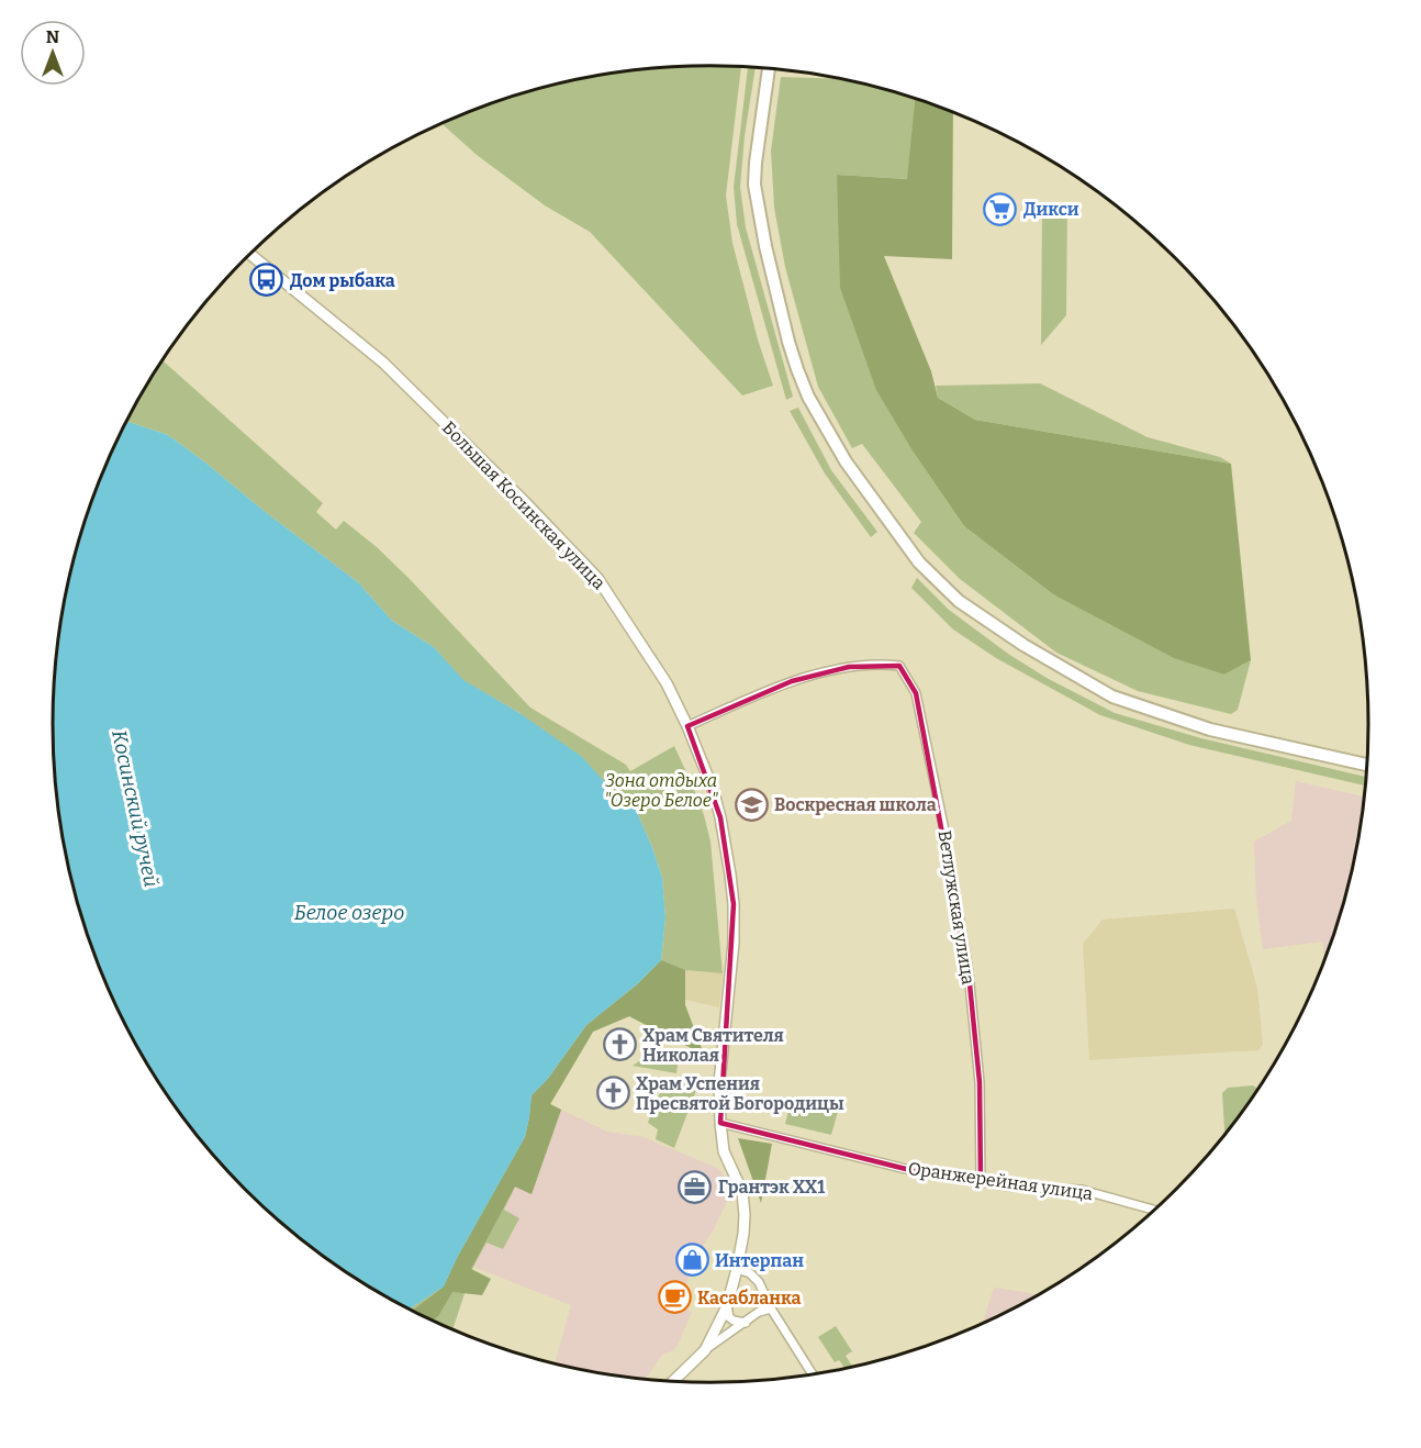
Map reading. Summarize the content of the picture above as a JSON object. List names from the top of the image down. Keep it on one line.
{"streets":{"street":["Большая Косинская улица","Ветлужская улица","Оранжерейная улица"]},"crossings":[["Большая Косинская улица","Ветлужская улица"],["Большая Косинская улица","Оранжерейная улица"],["Ветлужская улица","Оранжерейная улица"]],"water":["Косинский ручей","Белое озеро"],"parks":["Зона отдыха \"Озеро Белое\""],"places":{"supermarket":["Дикси"],"bus stop":["Дом рыбака"],"school or university":["Воскресная школа"],"church":["Храм Святителя Николая","Храм Успения Пресвятой Богородицы"],"office":["Грантэк ХХ1"],"shop":["Интерпан"],"cafe":["Касабланка"]},"north":"top"}
